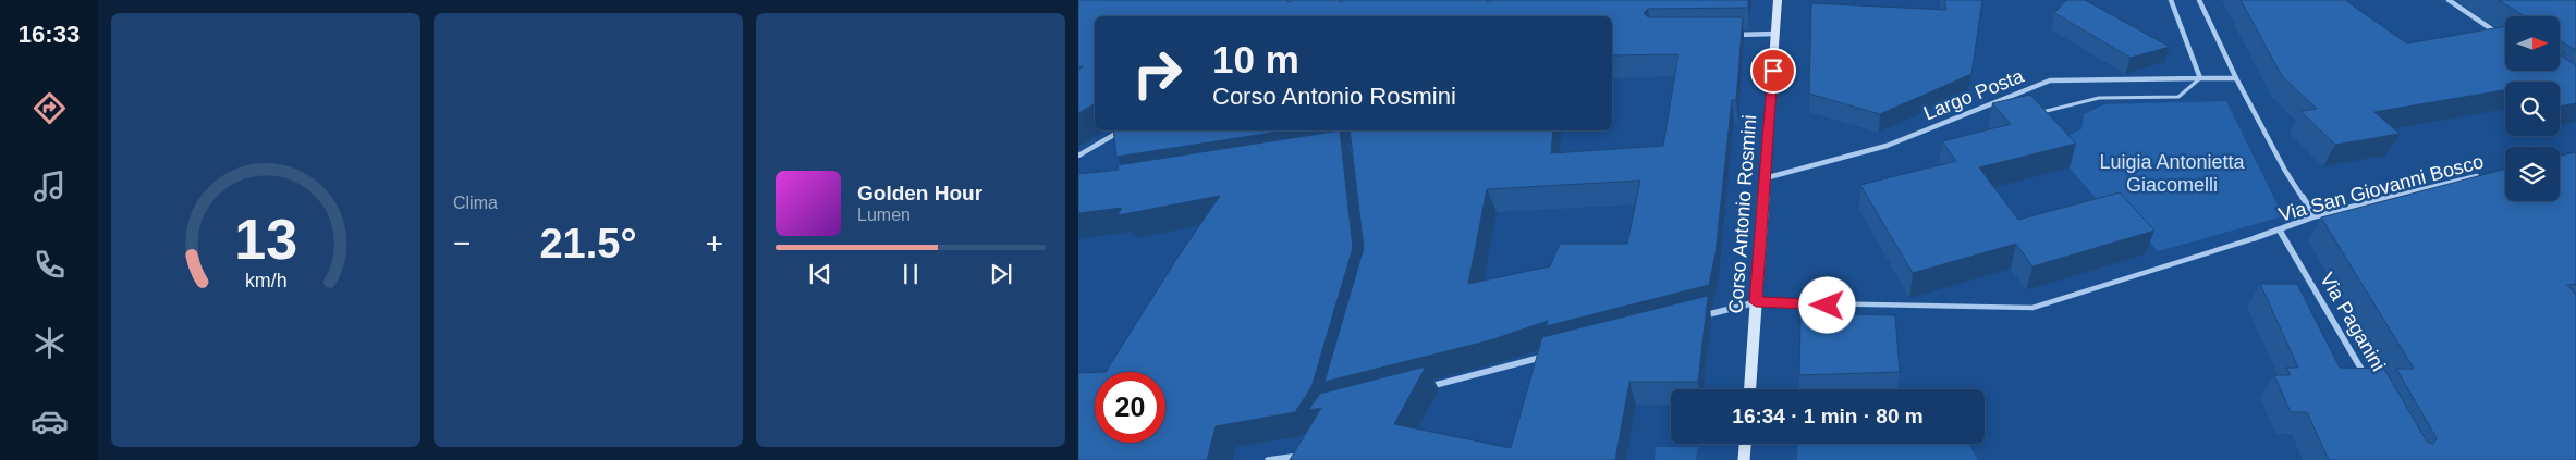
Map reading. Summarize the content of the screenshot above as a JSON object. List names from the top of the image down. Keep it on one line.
{"streets":{"main road":["Corso Antonio Rosmini"],"street":["Largo Posta","Via San Giovanni Bosco","Via Paganini"]},"crossings":[["Largo Posta","Corso Antonio Rosmini"],["Via San Giovanni Bosco","Via Paganini"]],"parks":["Luigia Antonietta Giacomelli"],"north":"right","page":{"tabs":"16:33","tile":"Clima","turn":["10 m","Corso Antonio Rosmini"],"song":["Golden Hour","Lumen"],"heat":["−","21.5°","+"],"limit":"20","trip":"16:34 · 1 min · 80 m","gauge":["13","km/h"]}}
